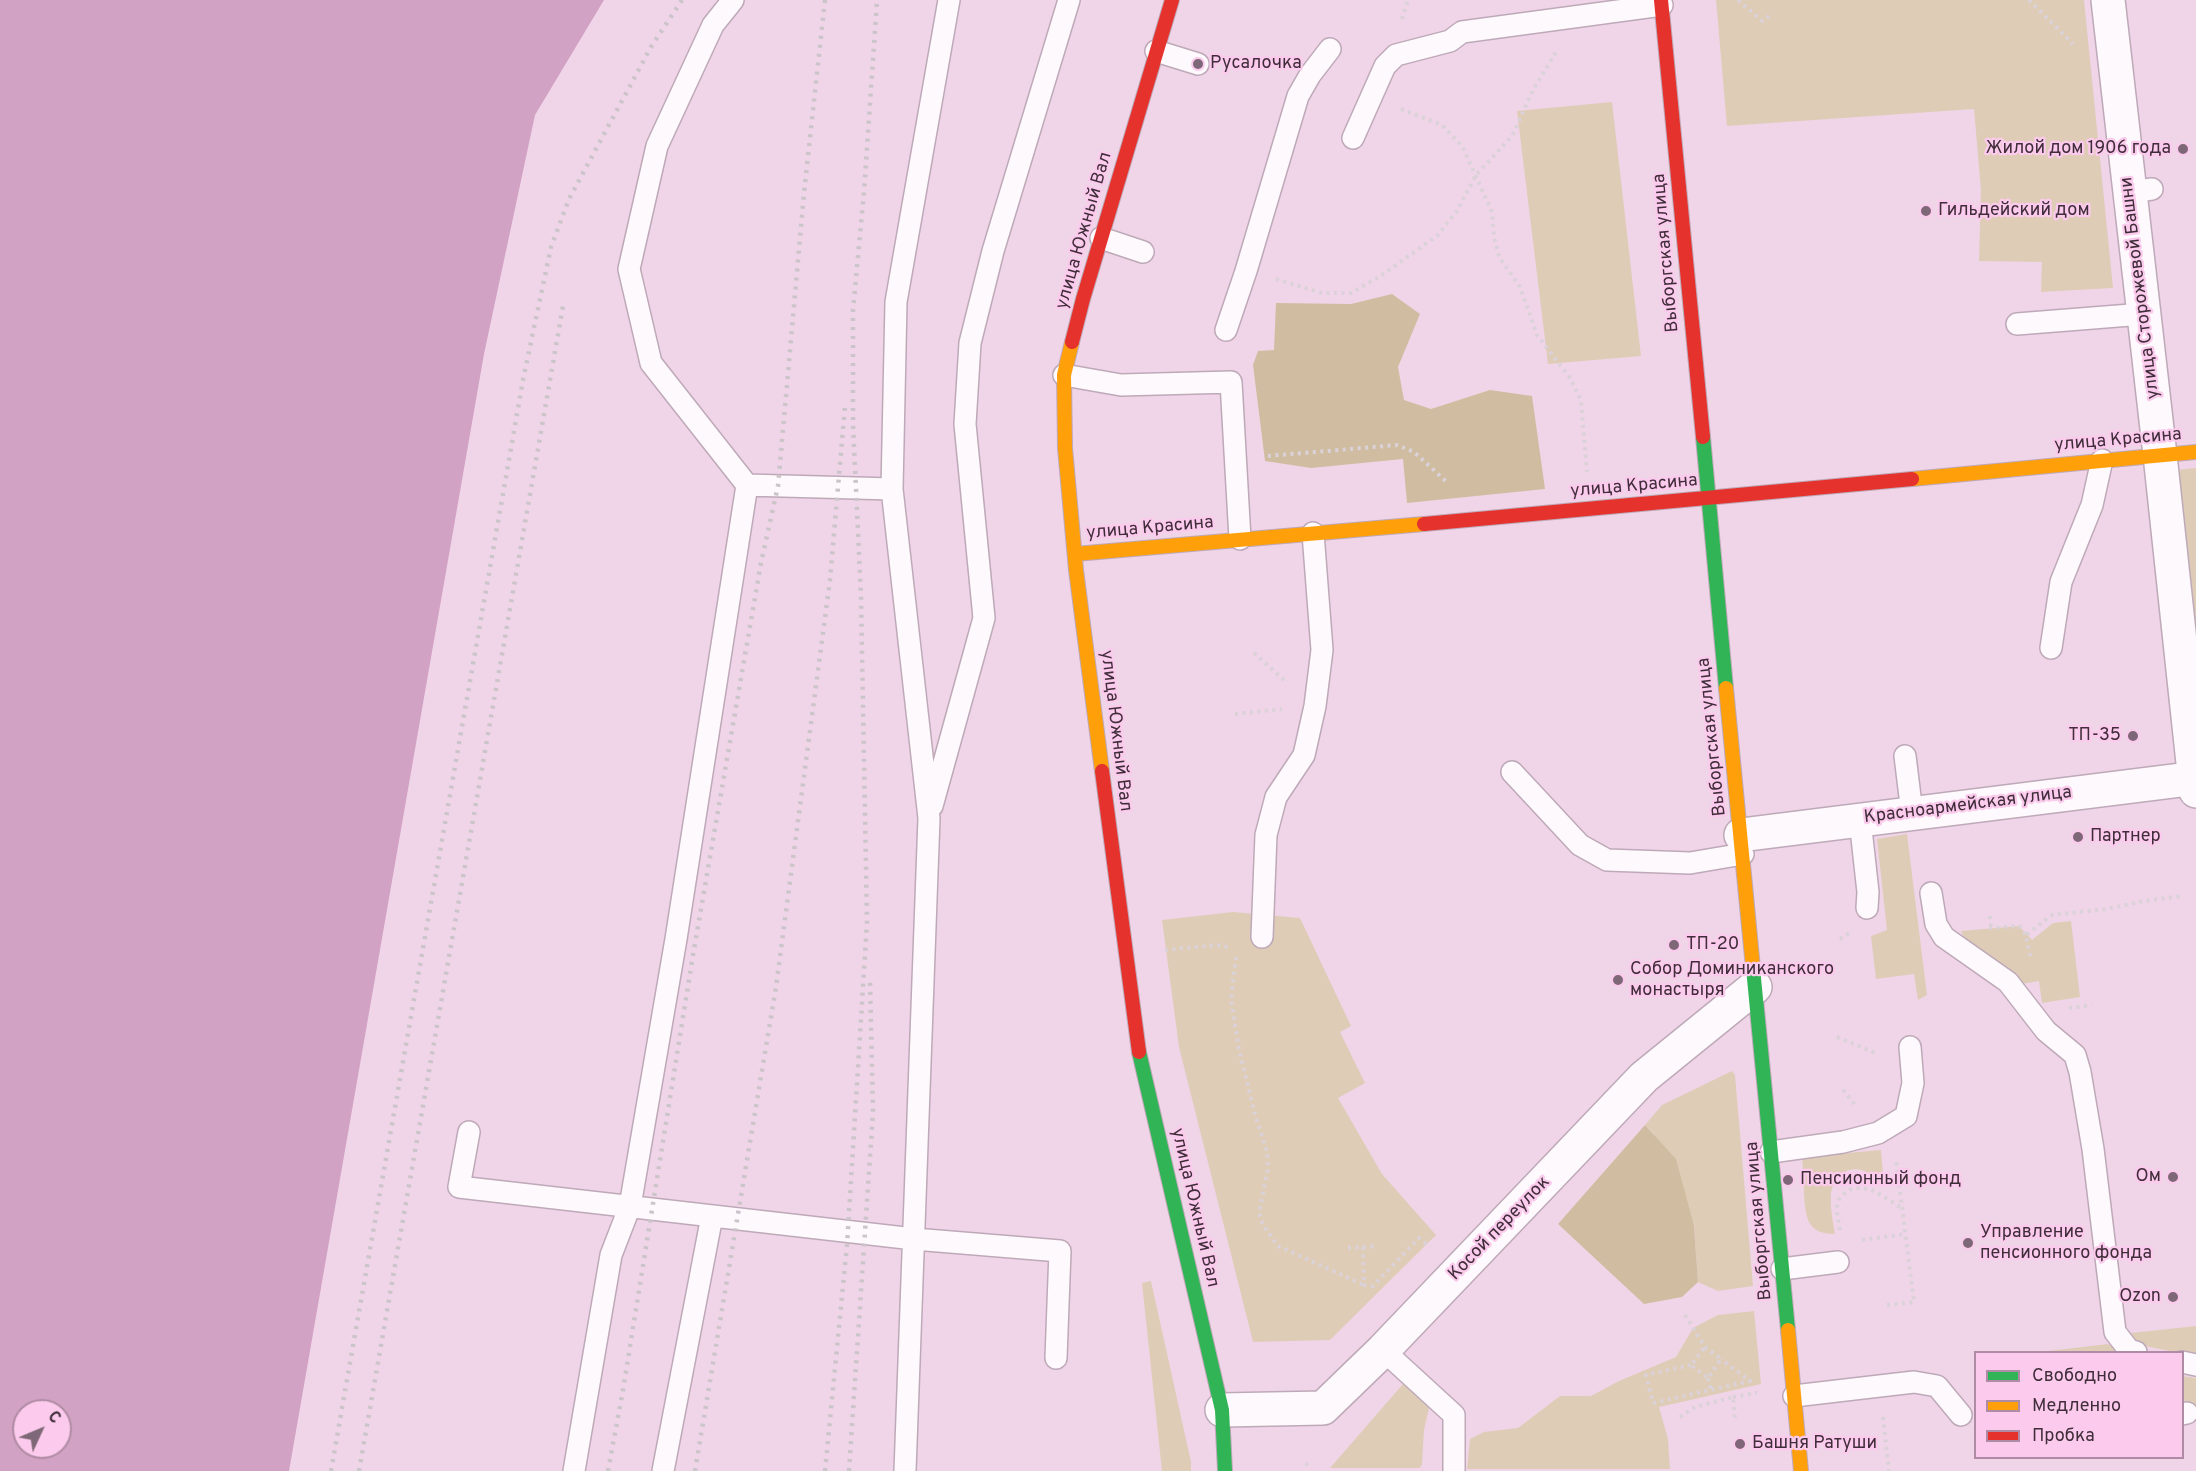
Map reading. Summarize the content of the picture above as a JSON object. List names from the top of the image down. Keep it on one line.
{"streets":{"street":["улица Южный Вал","Выборгская улица","улица Сторожевой Башни","улица Красина","Красноармейская улица","Косой переулок"]},"crossings":[["улица Южный Вал","улица Красина"],["улица Южный Вал","Косой переулок"],["Выборгская улица","улица Красина"],["Выборгская улица","Красноармейская улица"],["Выборгская улица","Косой переулок"],["улица Сторожевой Башни","улица Красина"],["улица Сторожевой Башни","Красноармейская улица"]],"places":["Русалочка","Жилой дом 1906 года","Гильдейский дом","ТП-35","Партнер","ТП-20","Собор Доминиканского монастыря","Ом","Пенсионный фонд","Управление пенсионного фонда","Ozon","Башня Ратуши"],"legend":["Свободно","Медленно","Пробка"],"north":"top right"}
